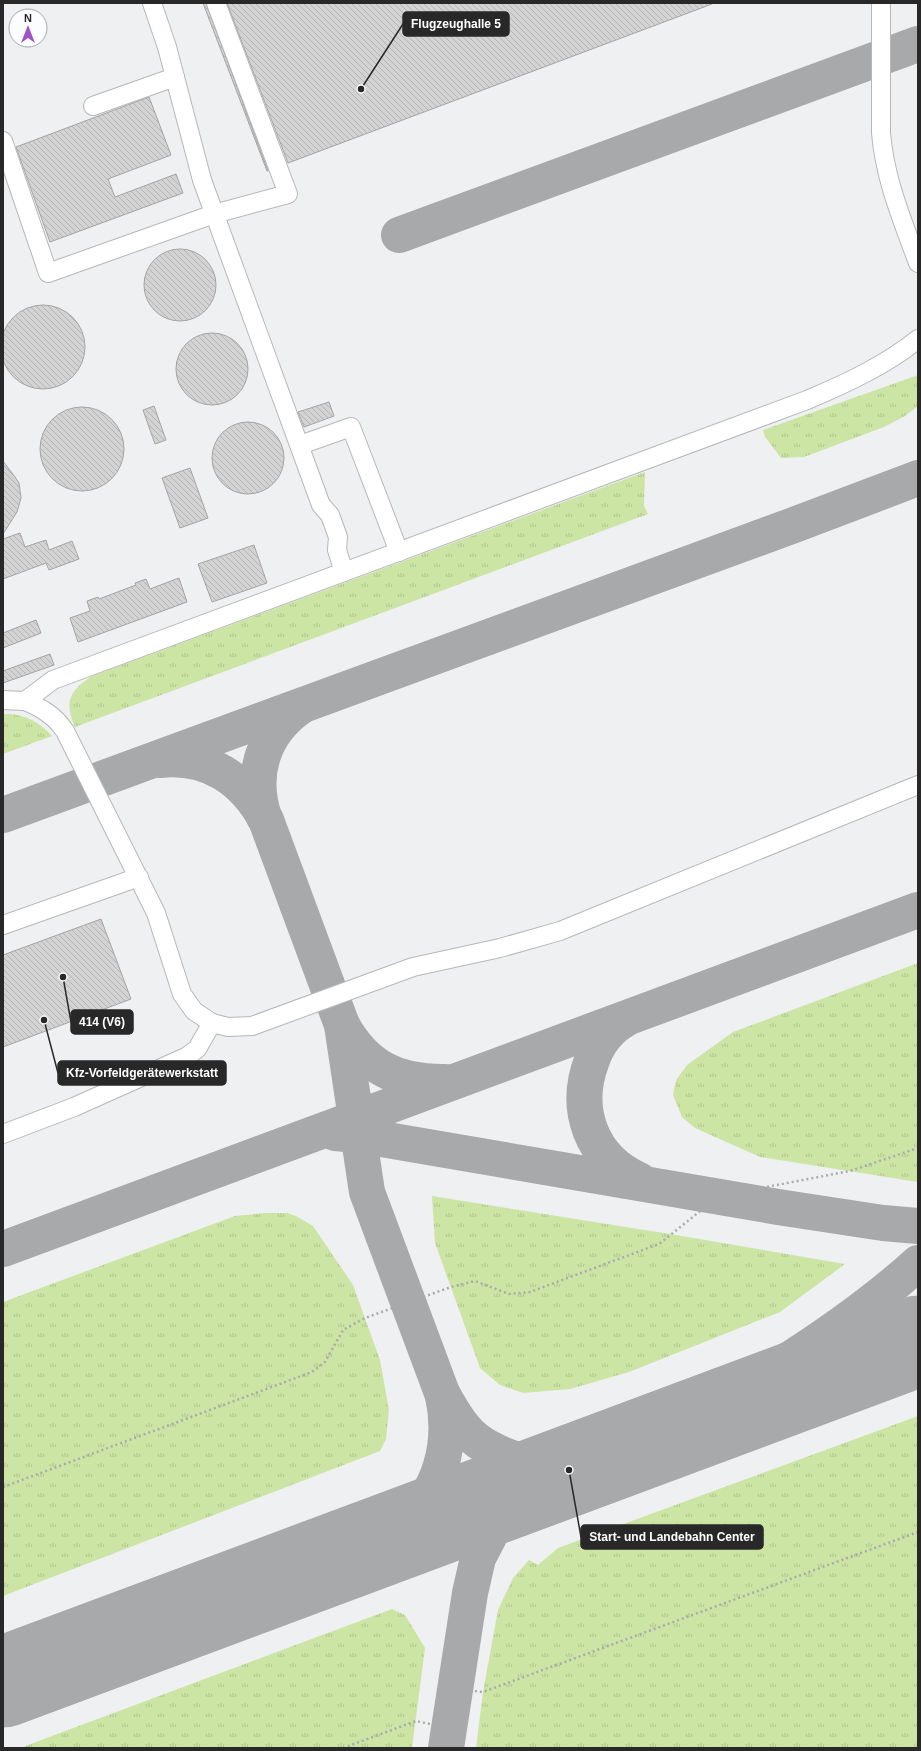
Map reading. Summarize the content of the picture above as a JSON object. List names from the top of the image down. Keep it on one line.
{"places":["Flugzeughalle 5","414 (V6)","Kfz-Vorfeldgerätewerkstatt","Start- und Landebahn Center"],"north":"top"}
